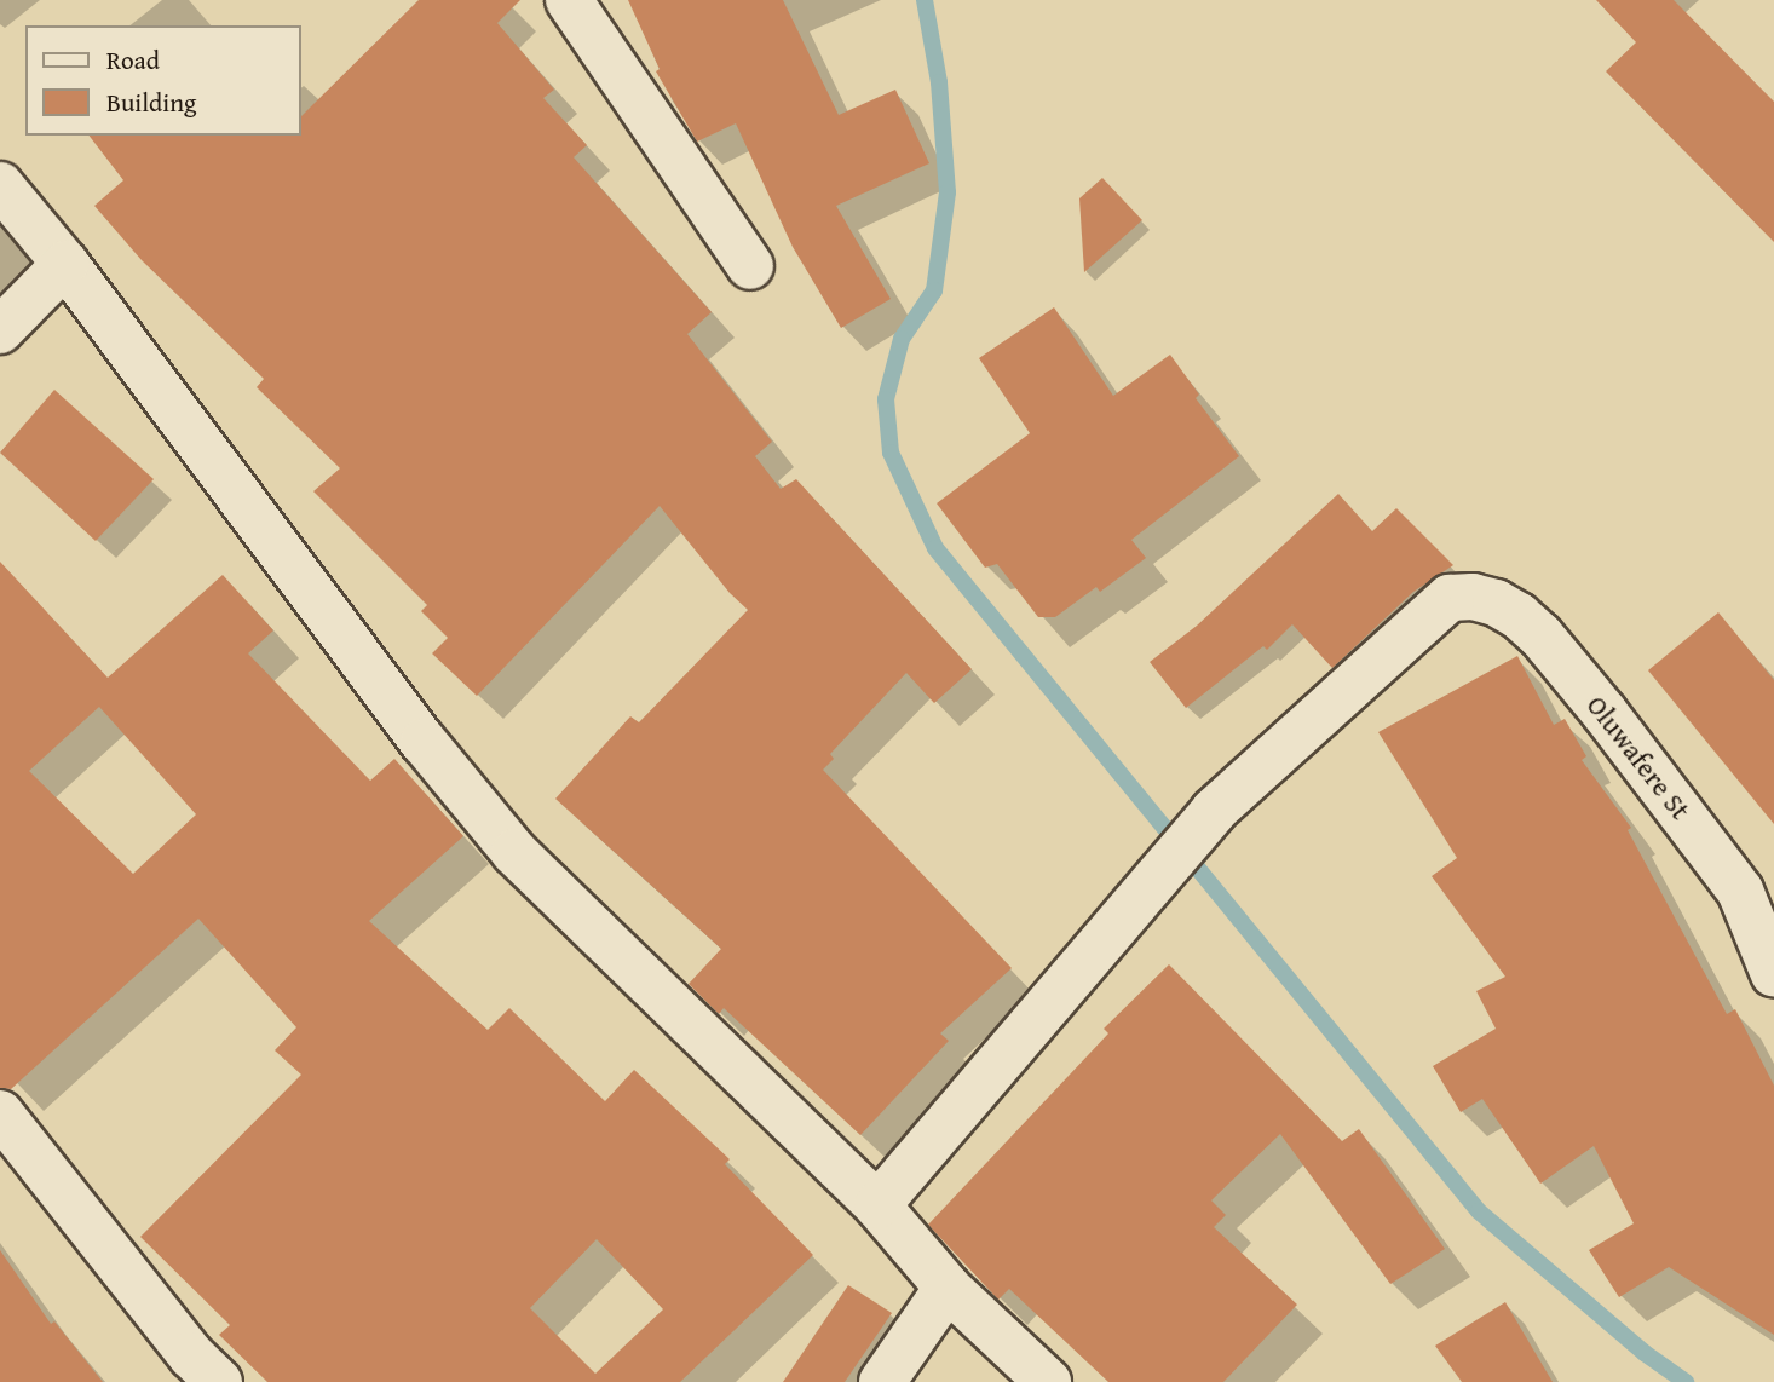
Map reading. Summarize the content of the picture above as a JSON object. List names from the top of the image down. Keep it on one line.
{"streets":{"street":["Oluwafere St"]},"legend":["Road","Building"]}
